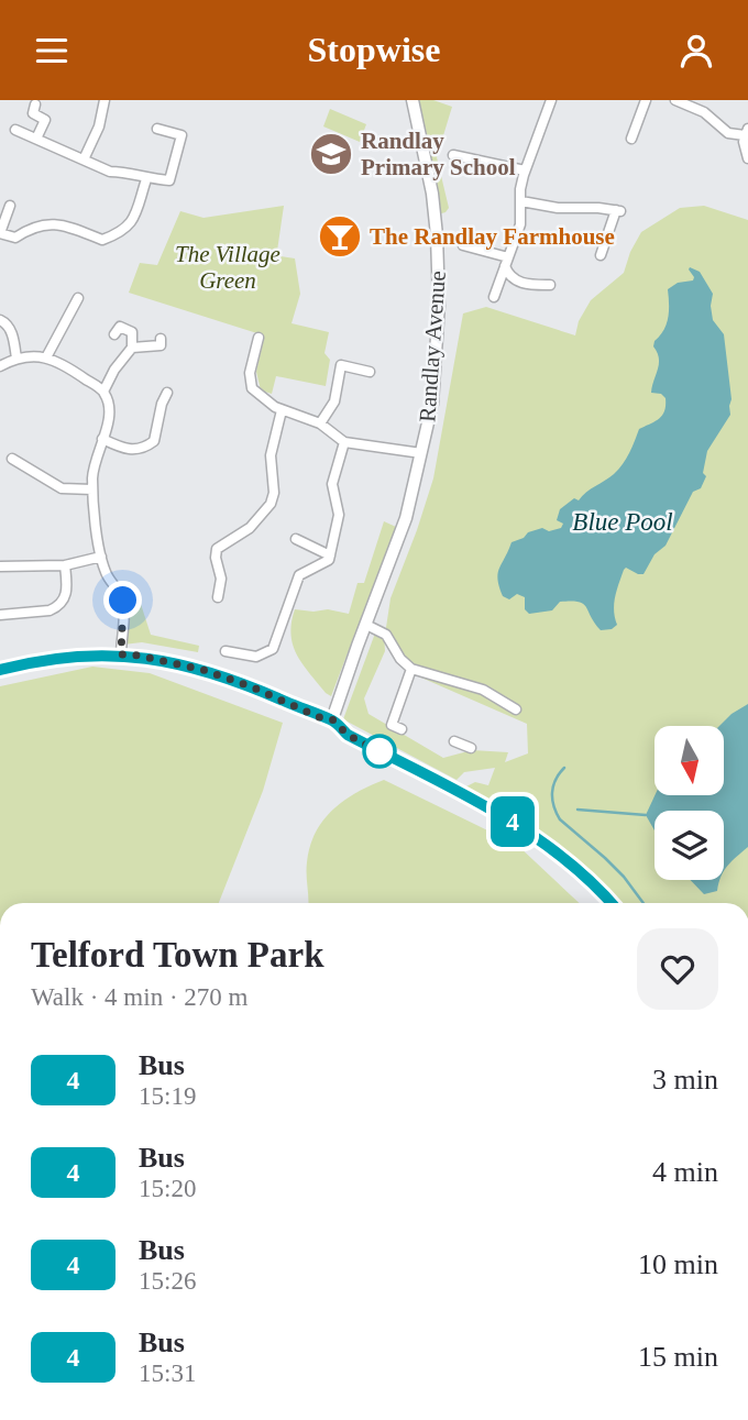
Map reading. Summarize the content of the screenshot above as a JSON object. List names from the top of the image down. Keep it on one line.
{"streets":{"street":["Randlay Avenue"]},"water":["Blue Pool"],"parks":["The Village Green"],"places":{"school or university":["Randlay Primary School"],"bar":["The Randlay Farmhouse"]},"lines":["bus line 4"],"north":"bottom","page":{"header":"Stopwise","on_map":"4","heading":["Telford Town Park","Walk · 4 min · 270 m"],"list":[{"mark":"4","name":"Bus","note":"15:19","value":"3 min"},{"mark":"4","name":"Bus","note":"15:20","value":"4 min"},{"mark":"4","name":"Bus","note":"15:26","value":"10 min"},{"mark":"4","name":"Bus","note":"15:31","value":"15 min"}]}}
